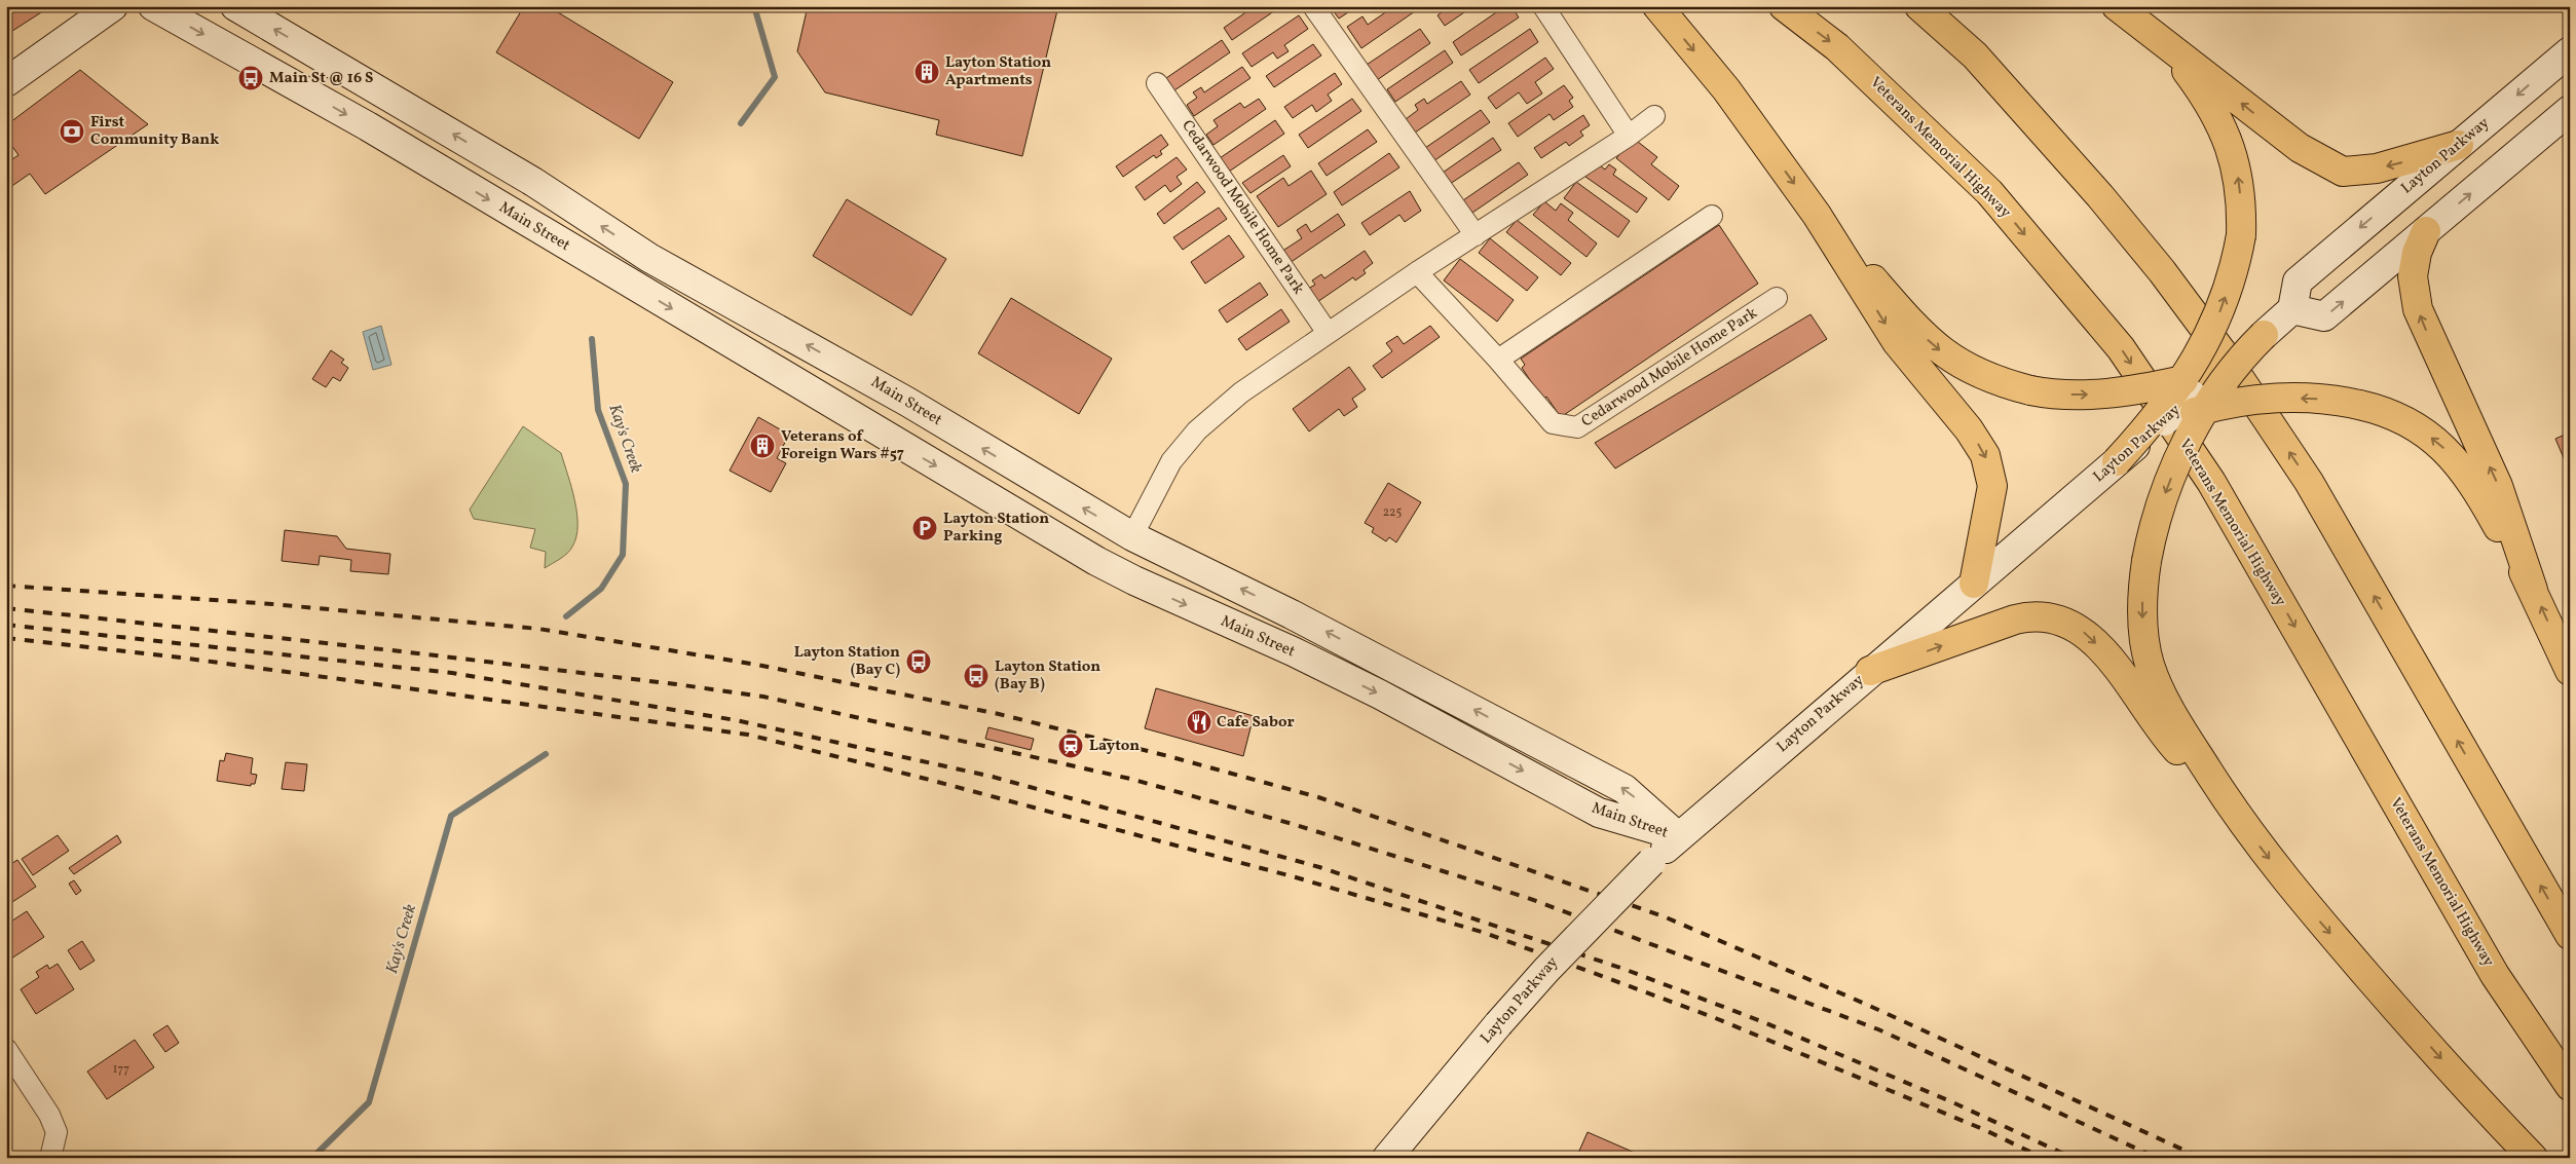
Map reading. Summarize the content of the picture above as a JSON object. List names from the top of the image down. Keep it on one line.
{"streets":{"highway":["Veterans Memorial Highway"],"main road":["Layton Parkway","Main Street"],"street":["Cedarwood Mobile Home Park"]},"crossings":[["Layton Parkway","Main Street"]],"water":["Kay's Creek"],"places":{"building":["Layton Station Apartments","Veterans of Foreign Wars #57"],"bus stop":["Main St @ 16 S","Layton Station (Bay C)","Layton Station (Bay B)"],"bank":["First Community Bank"],"parking":["Layton Station Parking"],"restaurant":["Cafe Sabor"],"station":["Layton"]},"house_numbers":["225","177"]}
